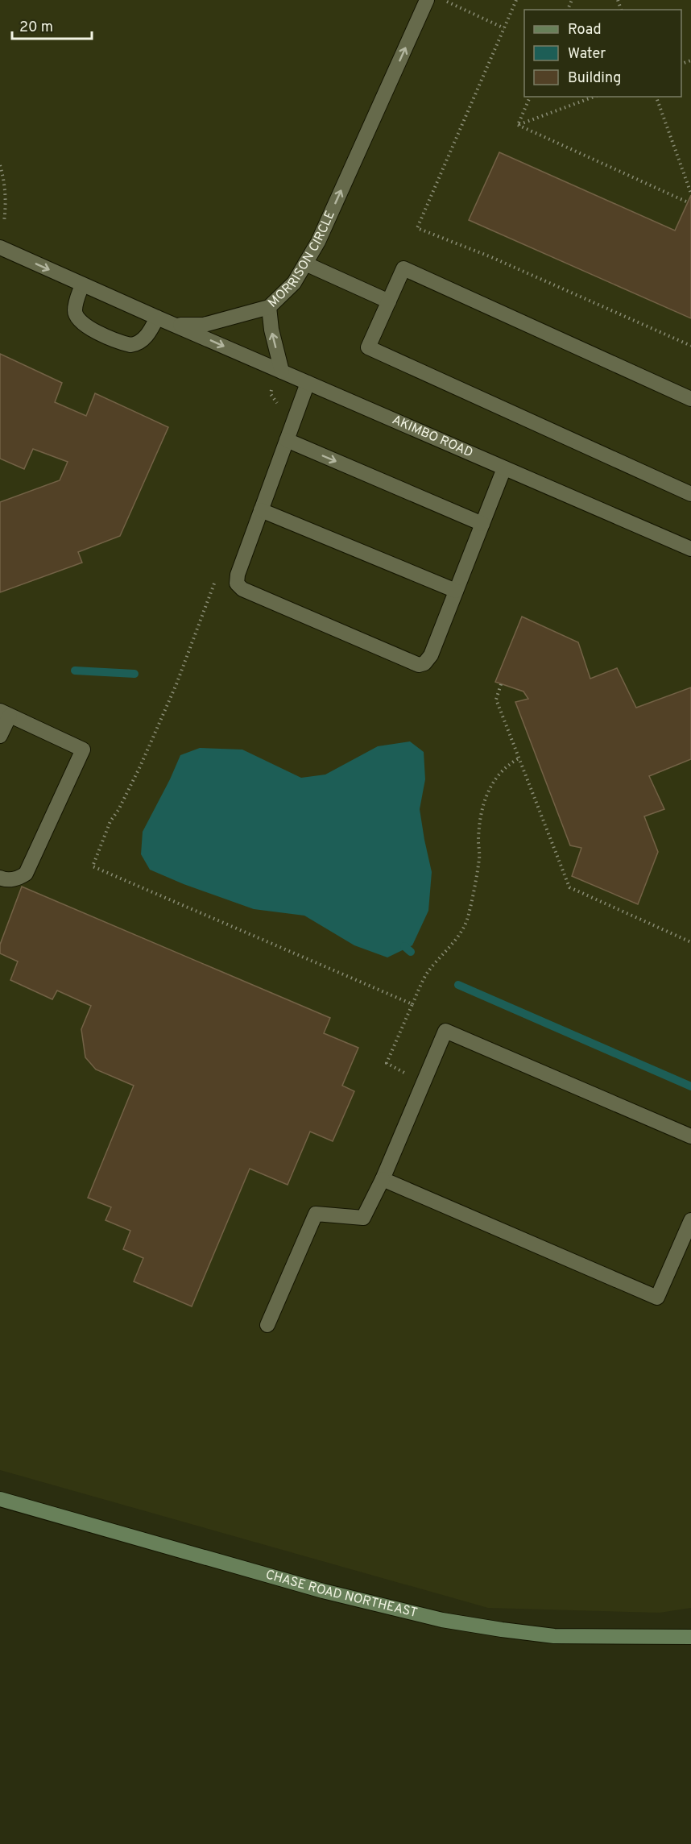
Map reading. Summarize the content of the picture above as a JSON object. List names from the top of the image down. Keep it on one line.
{"streets":{"street":["MORRISON CIRCLE","AKIMBO ROAD","CHASE ROAD NORTHEAST"]},"crossings":[["MORRISON CIRCLE","AKIMBO ROAD"]],"one_way":["MORRISON CIRCLE"],"legend":["Road","Water","Building"],"scale_bar":"20 m"}
